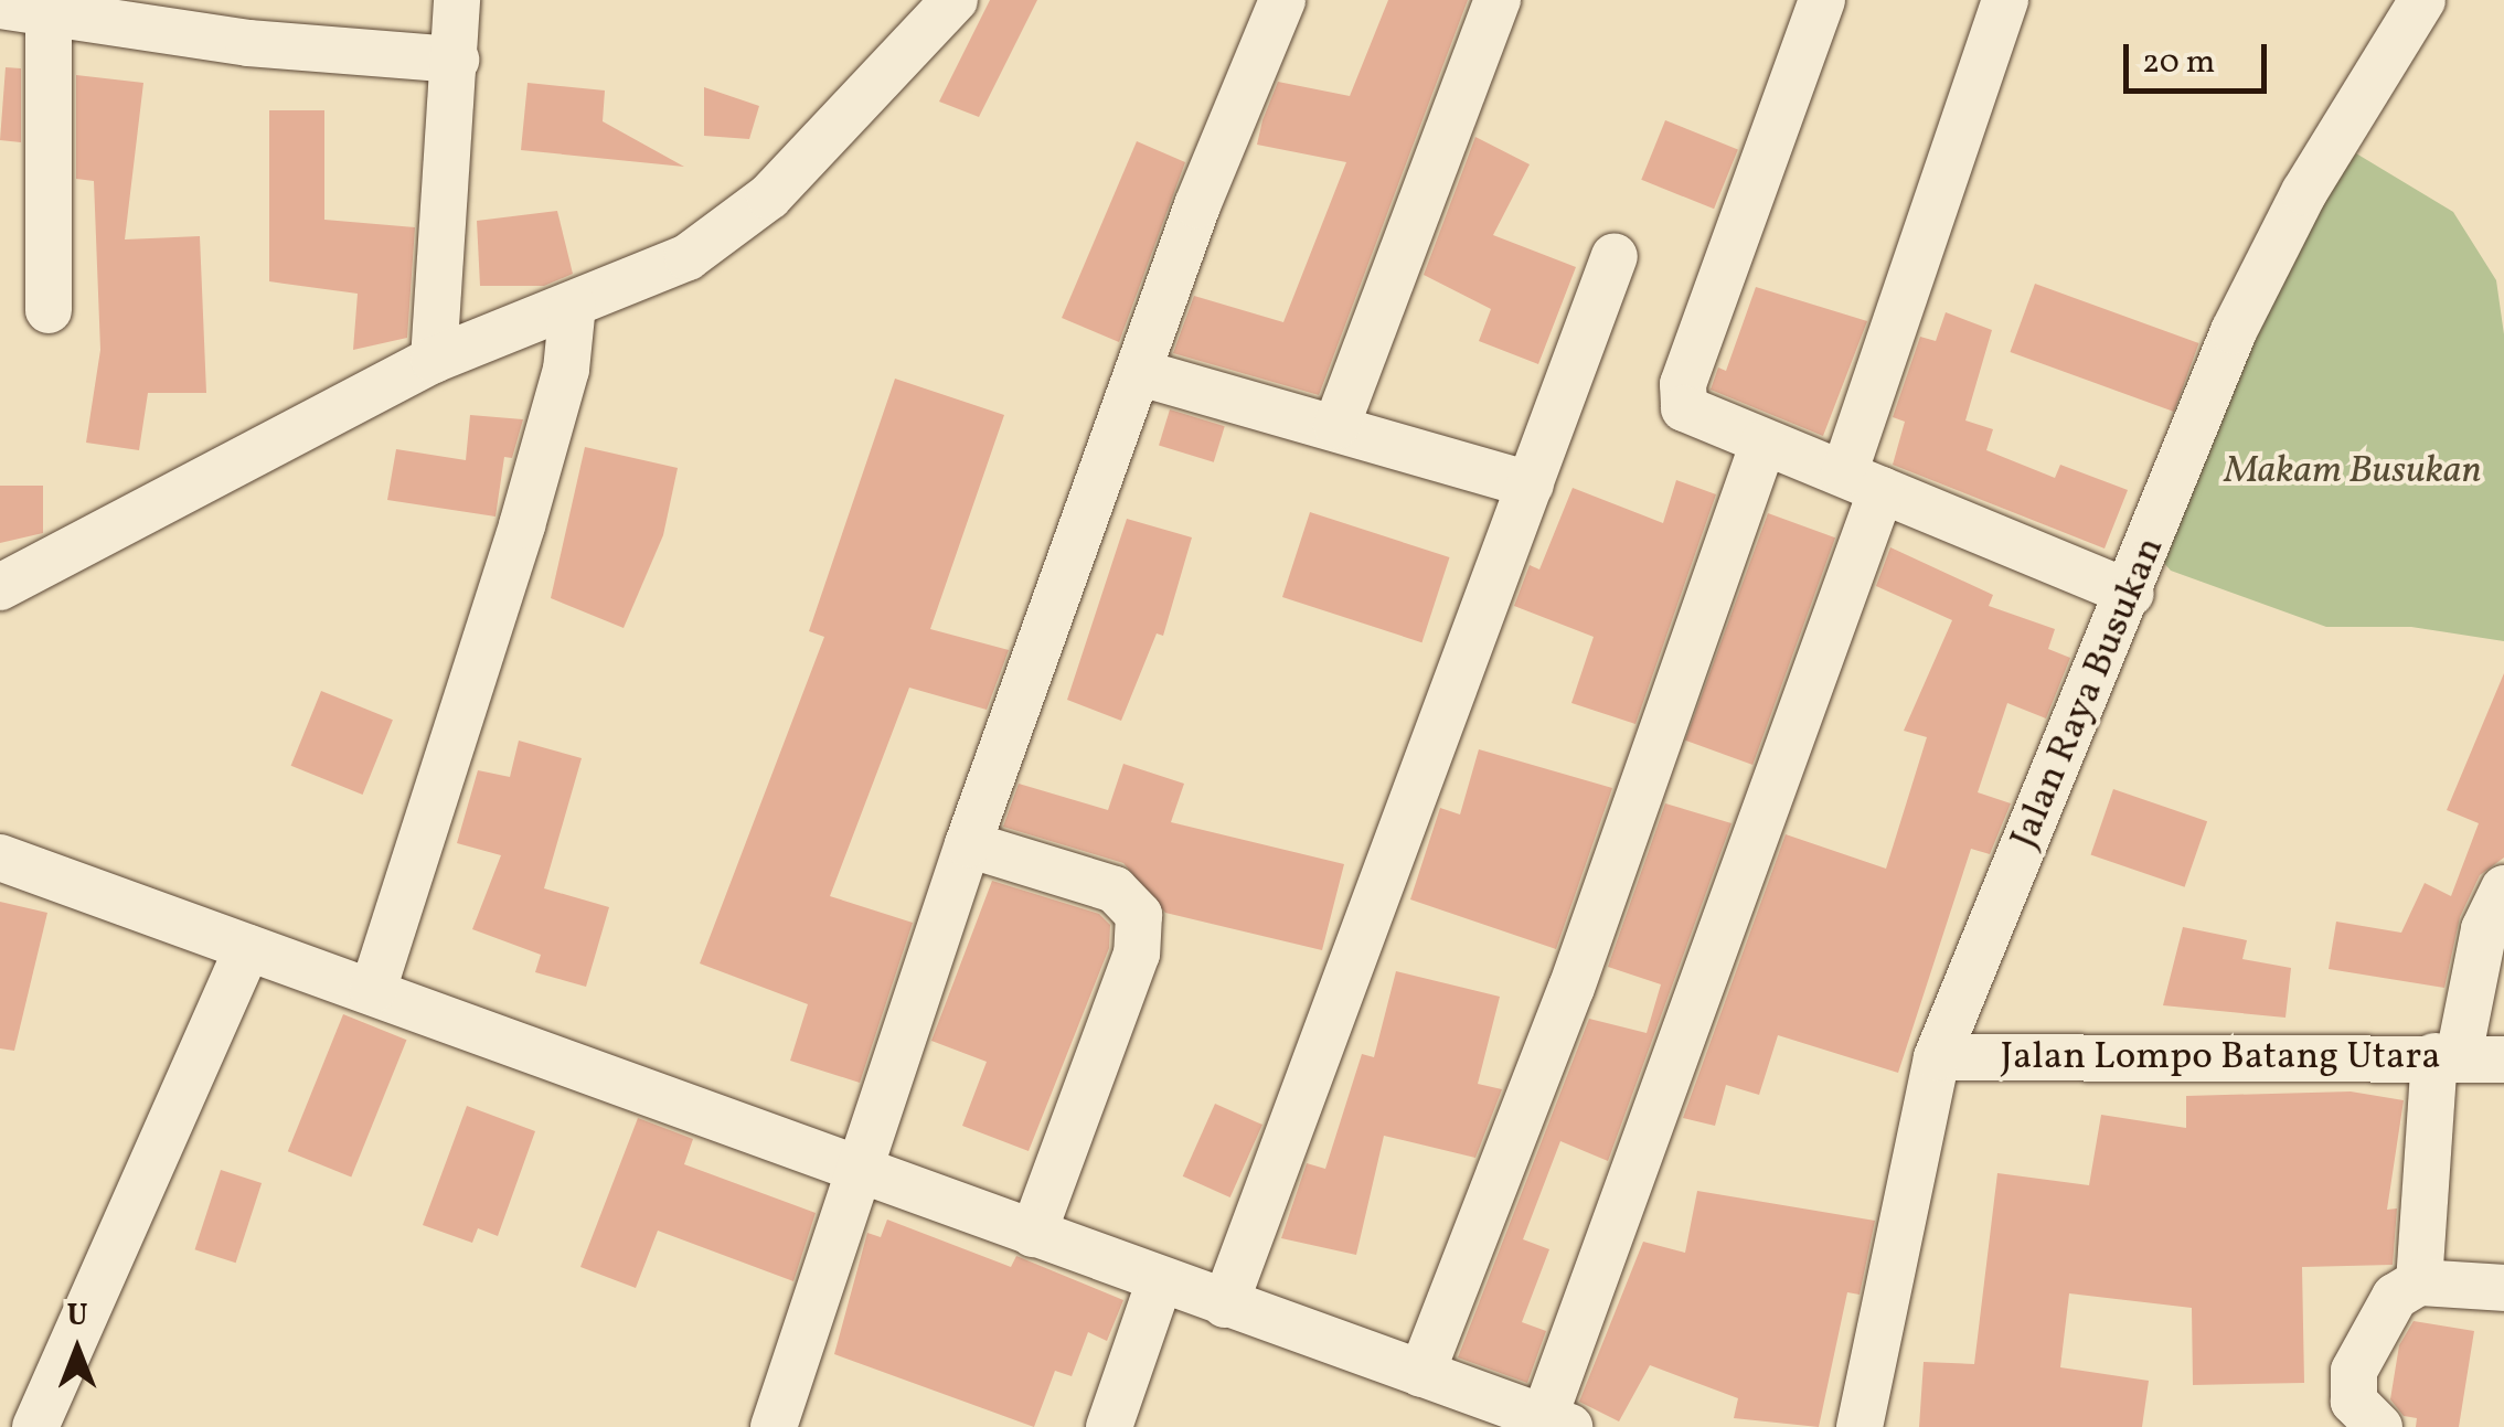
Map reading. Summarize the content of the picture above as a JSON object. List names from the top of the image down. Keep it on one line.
{"streets":{"street":["Jalan Raya Busukan","Jalan Lompo Batang Utara"]},"crossings":[["Jalan Raya Busukan","Jalan Lompo Batang Utara"]],"parks":["Makam Busukan"],"scale_bar":"20 m","north":"top"}
